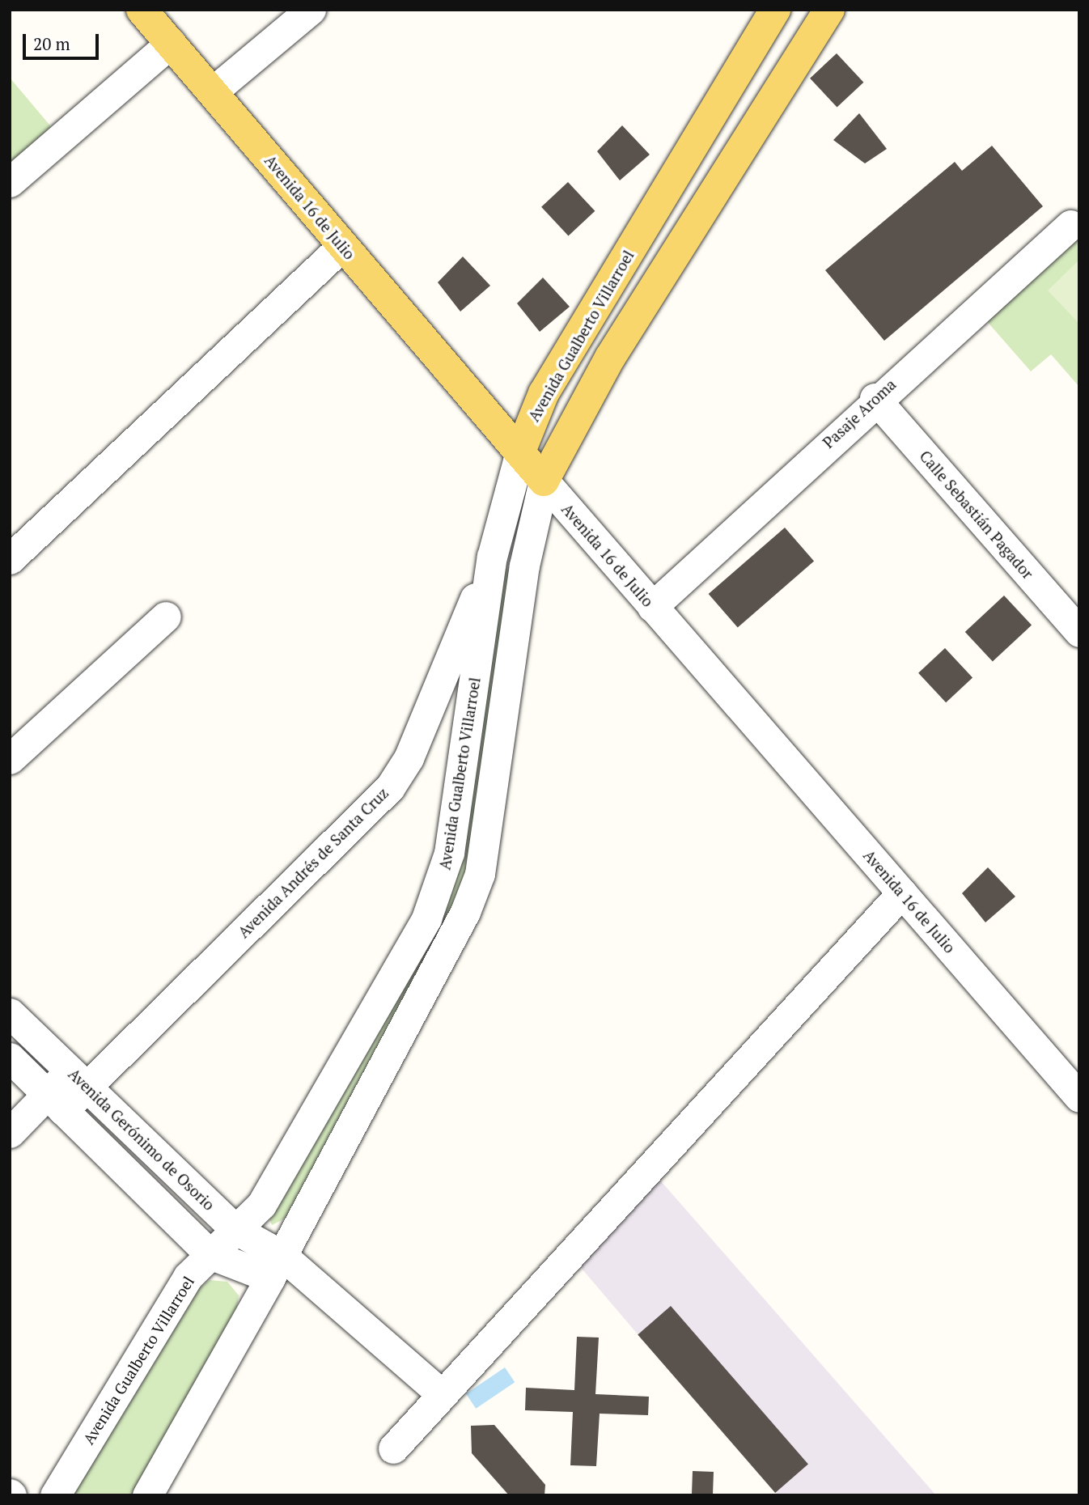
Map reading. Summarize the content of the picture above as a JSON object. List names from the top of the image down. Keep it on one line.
{"streets":{"main road":["Avenida 16 de Julio","Avenida Gualberto Villarroel"],"street":["Pasaje Aroma","Calle Sebastián Pagador","Avenida Andrés de Santa Cruz","Avenida Gerónimo de Osorio"]},"crossings":[["Avenida 16 de Julio","Avenida Gualberto Villarroel"],["Avenida 16 de Julio","Pasaje Aroma"],["Avenida 16 de Julio","Avenida Andrés de Santa Cruz"],["Avenida Gualberto Villarroel","Avenida Andrés de Santa Cruz"],["Avenida Gualberto Villarroel","Avenida Gerónimo de Osorio"],["Pasaje Aroma","Calle Sebastián Pagador"],["Avenida Andrés de Santa Cruz","Avenida Gerónimo de Osorio"]],"scale_bar":"20 m"}
